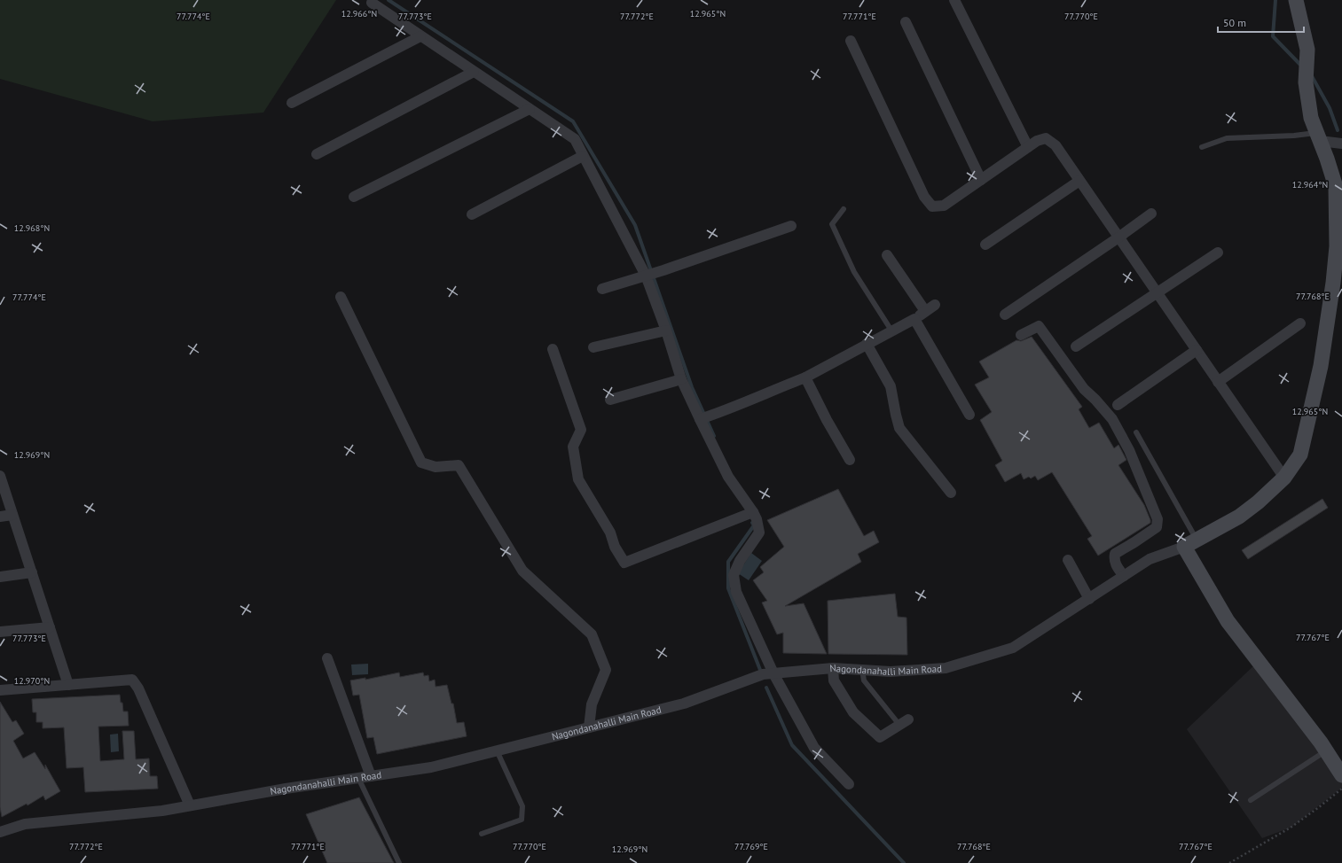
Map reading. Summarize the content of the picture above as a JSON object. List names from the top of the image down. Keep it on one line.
{"streets":{"street":["Nagondanahalli Main Road"]},"scale_bar":"50 m","coordinates":["12.965°N","12.966°N","77.772°E","77.771°E","77.770°E","77.774°E","77.773°E","12.964°N","12.968°N","77.768°E","12.969°N","77.767°E","12.970°N","77.769°E"]}
